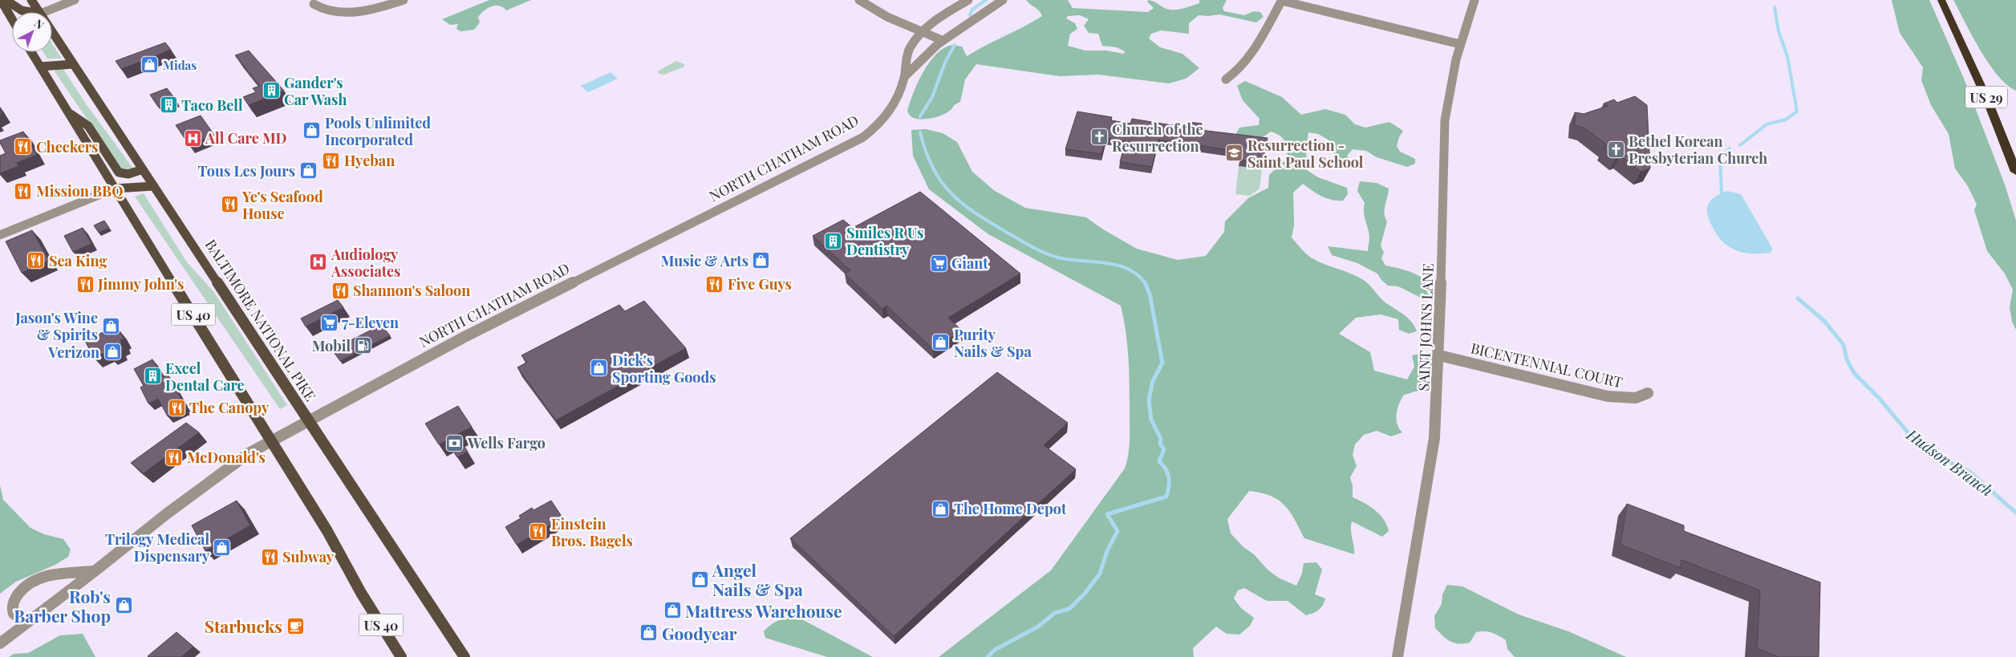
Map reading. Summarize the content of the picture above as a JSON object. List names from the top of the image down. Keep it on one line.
{"streets":{"highway":["US 29"],"main road":["US 40","BALTIMORE NATIONAL PIKE"],"street":["NORTH CHATHAM ROAD","SAINT JOHNS LANE","BICENTENNIAL COURT"]},"crossings":[["NORTH CHATHAM ROAD","US 40"],["NORTH CHATHAM ROAD","BALTIMORE NATIONAL PIKE"],["SAINT JOHNS LANE","BICENTENNIAL COURT"]],"water":["Hudson Branch"],"places":{"shop":["Midas","Pools Unlimited Incorporated","Tous Les Jours","Music & Arts","Jason's Wine & Spirits","Purity Nails & Spa","Verizon","Dick's Sporting Goods","The Home Depot","Trilogy Medical Dispensary","Angel Nails & Spa","Rob's Barber Shop","Mattress Warehouse","Goodyear"],"building":["Gander's Car Wash","Taco Bell","Smiles R Us Dentistry","Excel Dental Care"],"church":["Church of the Resurrection","Bethel Korean Presbyterian Church"],"hospital":["All Care MD","Audiology Associates"],"restaurant":["Checkers","Hyeban","Mission BBQ","Ye's Seafood House","Sea King","Jimmy John's","Five Guys","Shannon's Saloon","The Canopy","McDonald's","Einstein Bros. Bagels","Subway"],"school or university":["Resurrection - Saint Paul School"],"supermarket":["Giant","7-Eleven"],"fuel station":["Mobil"],"bank":["Wells Fargo"],"cafe":["Starbucks"]},"north":"top right"}
